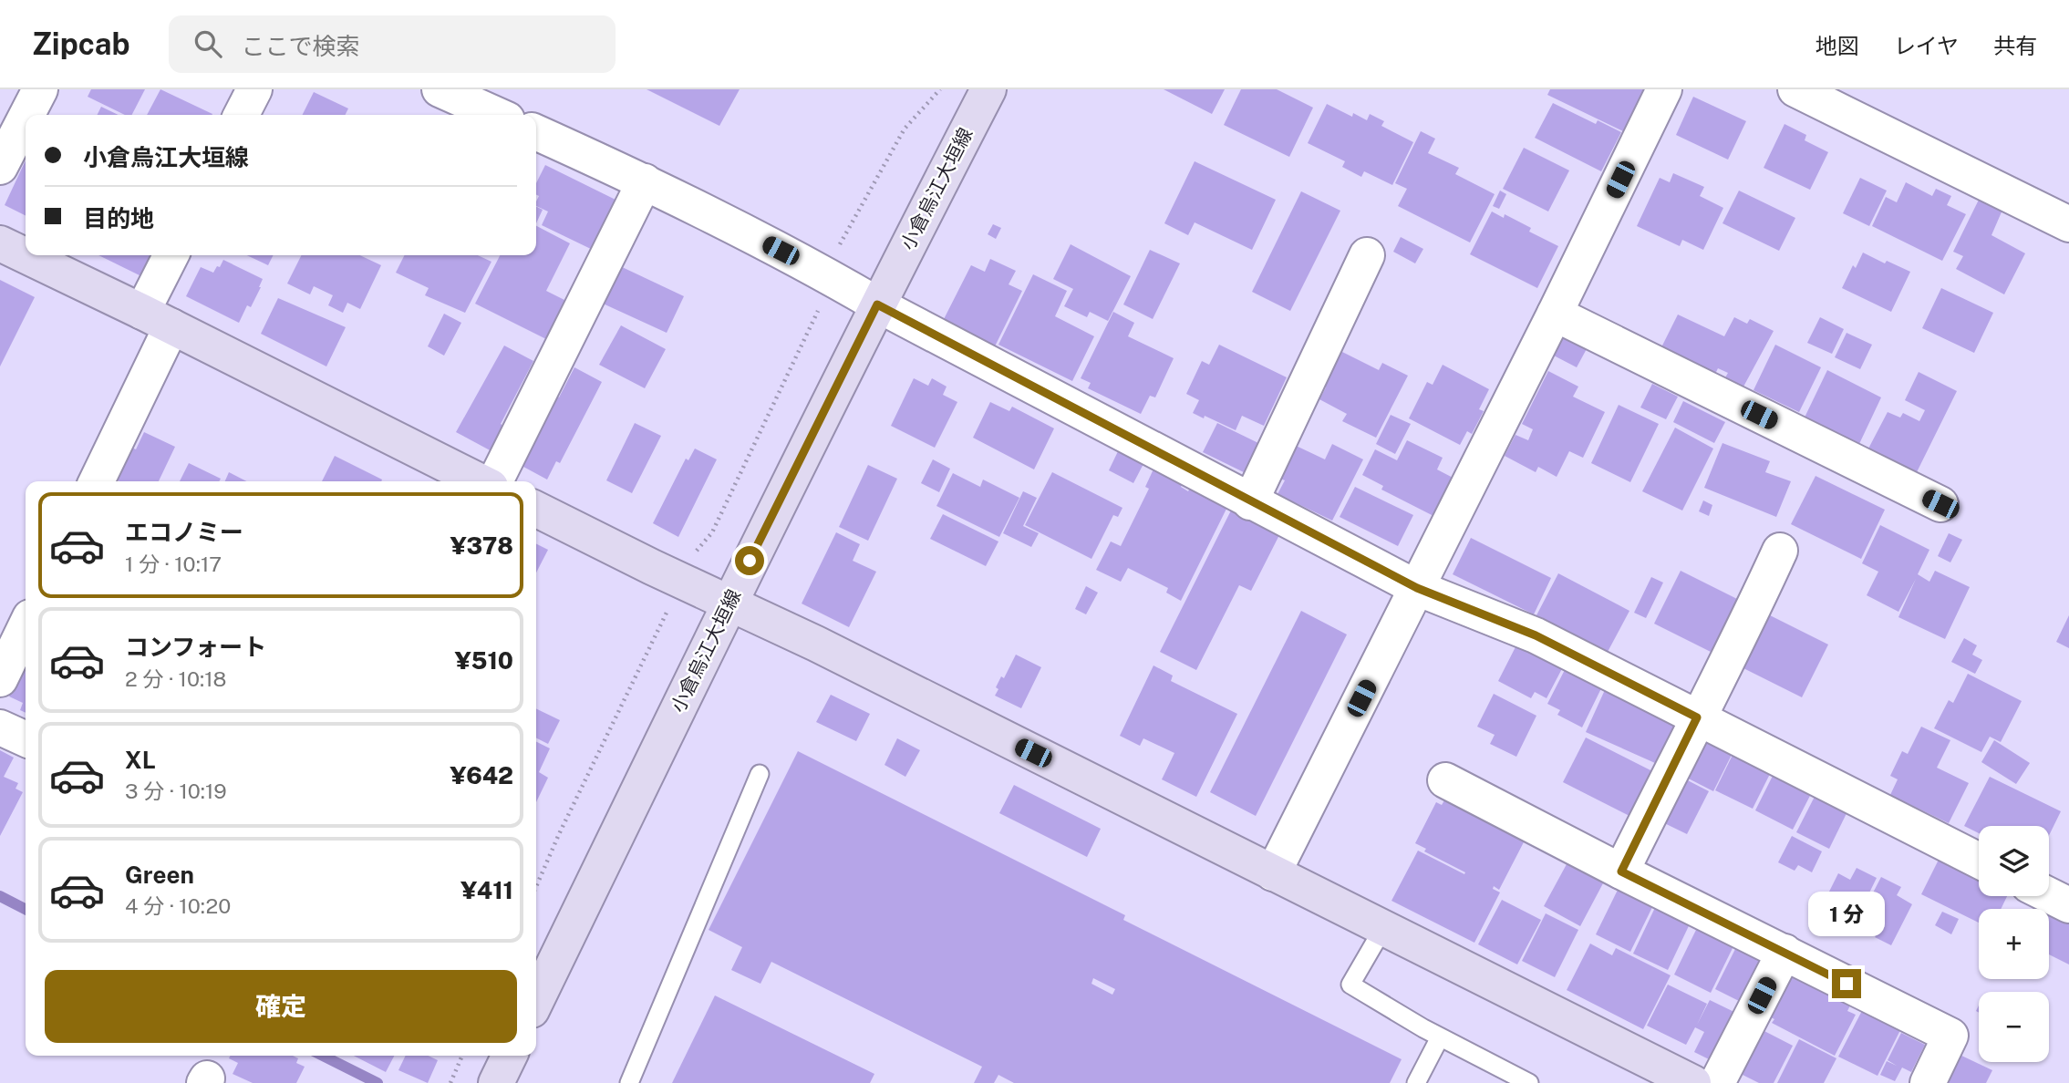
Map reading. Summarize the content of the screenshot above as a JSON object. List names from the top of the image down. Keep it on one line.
{"streets":{"street":["小倉烏江大垣線"]},"page":{"header":"Zipcab","search":"ここで検索","nav":["地図","レイヤ","共有"],"banner":["小倉烏江大垣線","目的地"],"list":[{"name":"エコノミー","note":"1 分 · 10:17","value":"¥378"},{"name":"コンフォート","note":"2 分 · 10:18","value":"¥510"},{"name":"XL","note":"3 分 · 10:19","value":"¥642"},{"name":"Green","note":"4 分 · 10:20","value":"¥411"}],"map_buttons":["+","−"],"bubble":"1 分","buttons":"確定"}}
